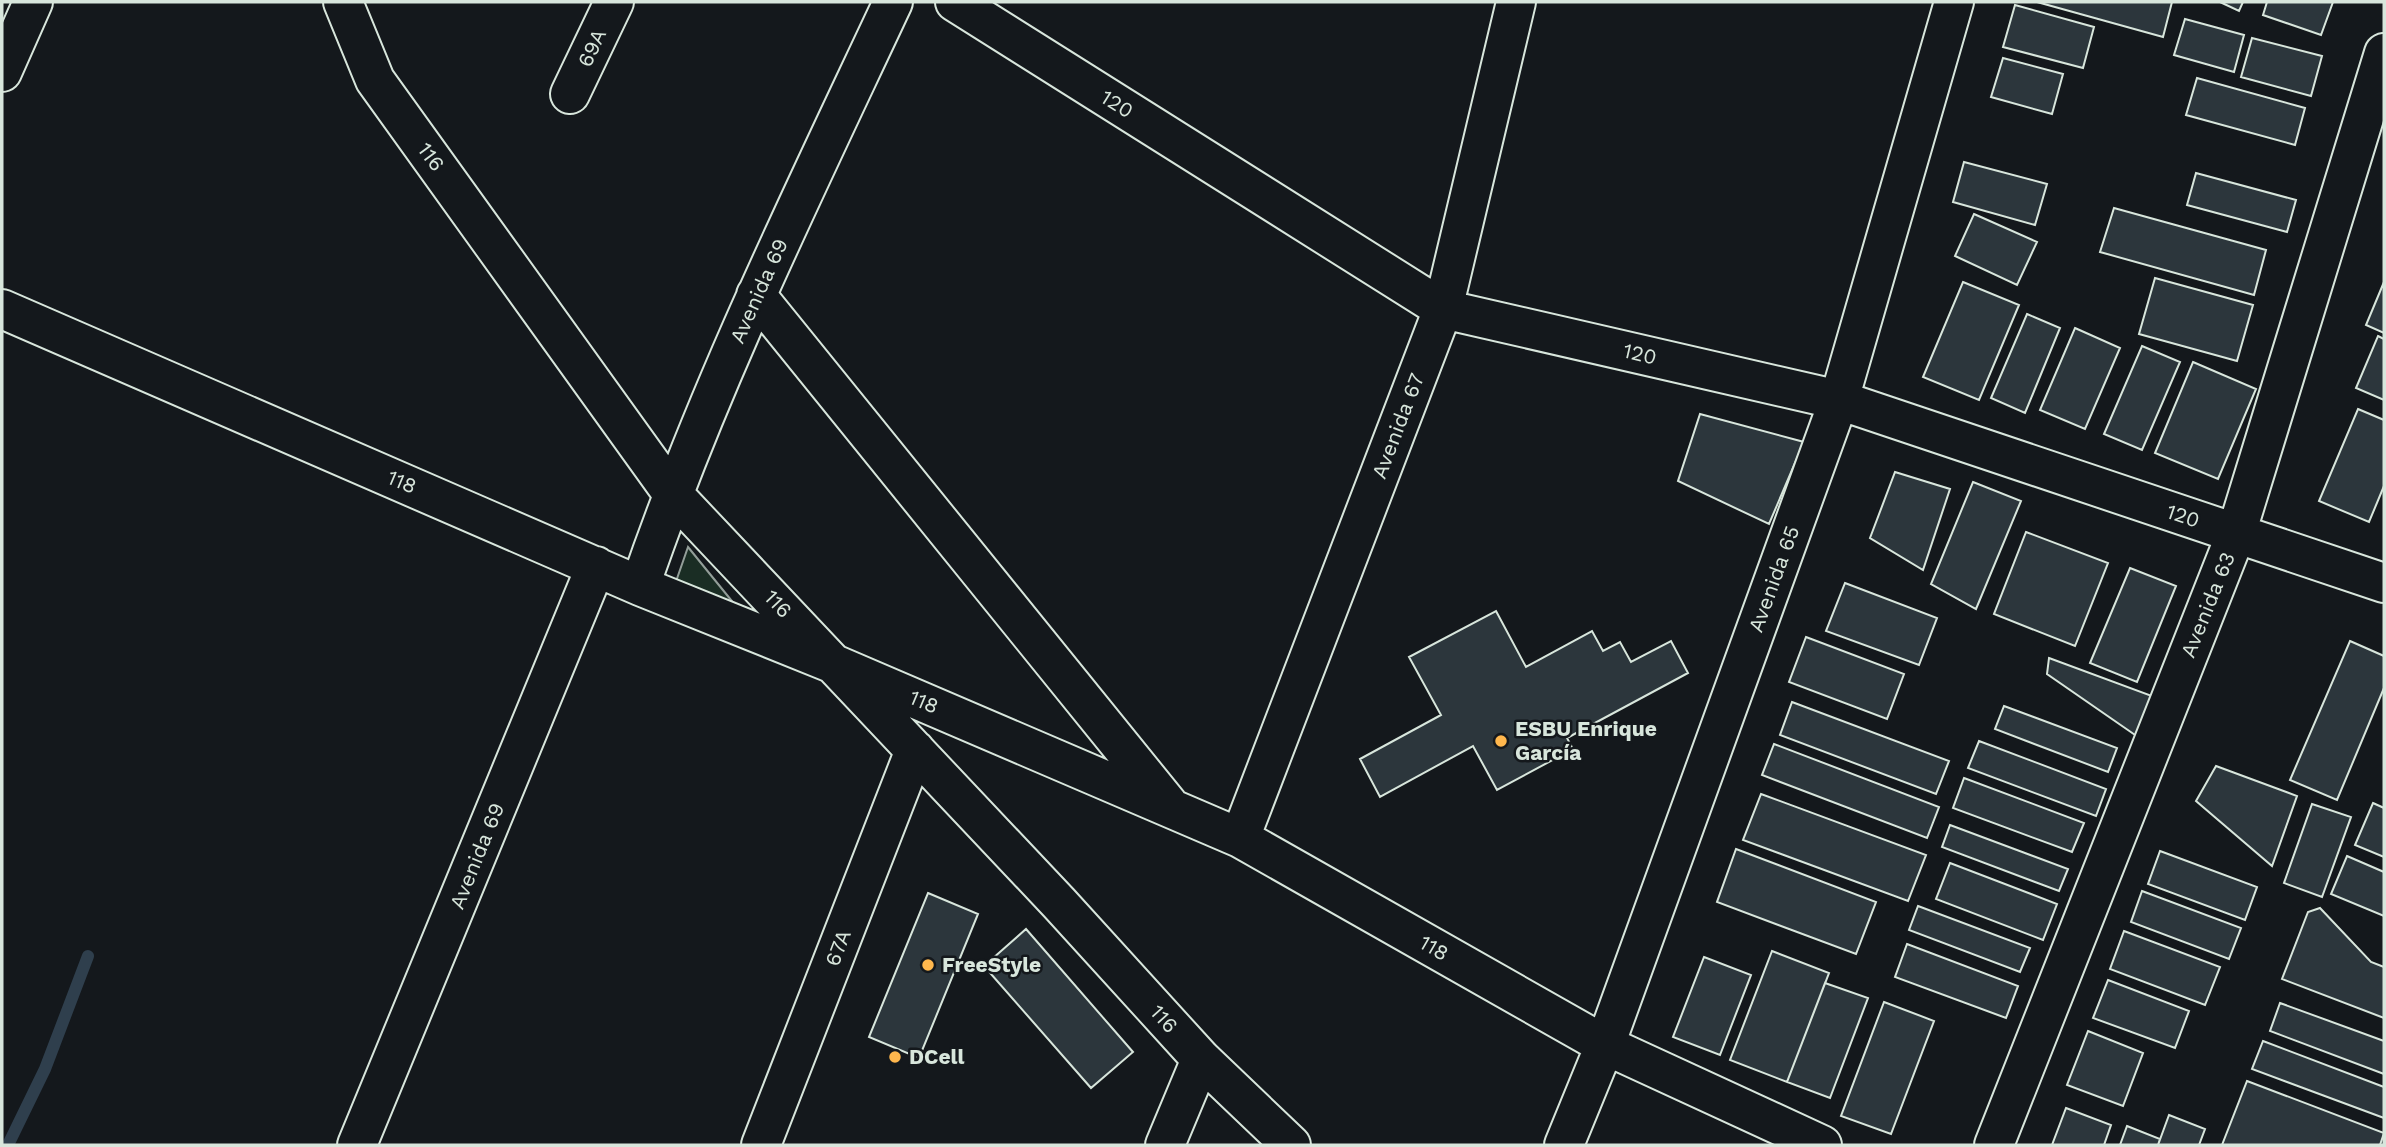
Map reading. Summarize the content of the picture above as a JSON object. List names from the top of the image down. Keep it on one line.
{"streets":{"street":["69A","120","116","Avenida 69","Avenida 67","118","Avenida 65","Avenida 63","67A"]},"crossings":[["120","Avenida 67"],["120","Avenida 65"],["120","Avenida 63"],["116","Avenida 69"],["116","118"],["116","67A"],["Avenida 69","118"],["Avenida 67","118"],["118","Avenida 65"]],"places":["ESBU Enrique García","FreeStyle","DCell"]}
